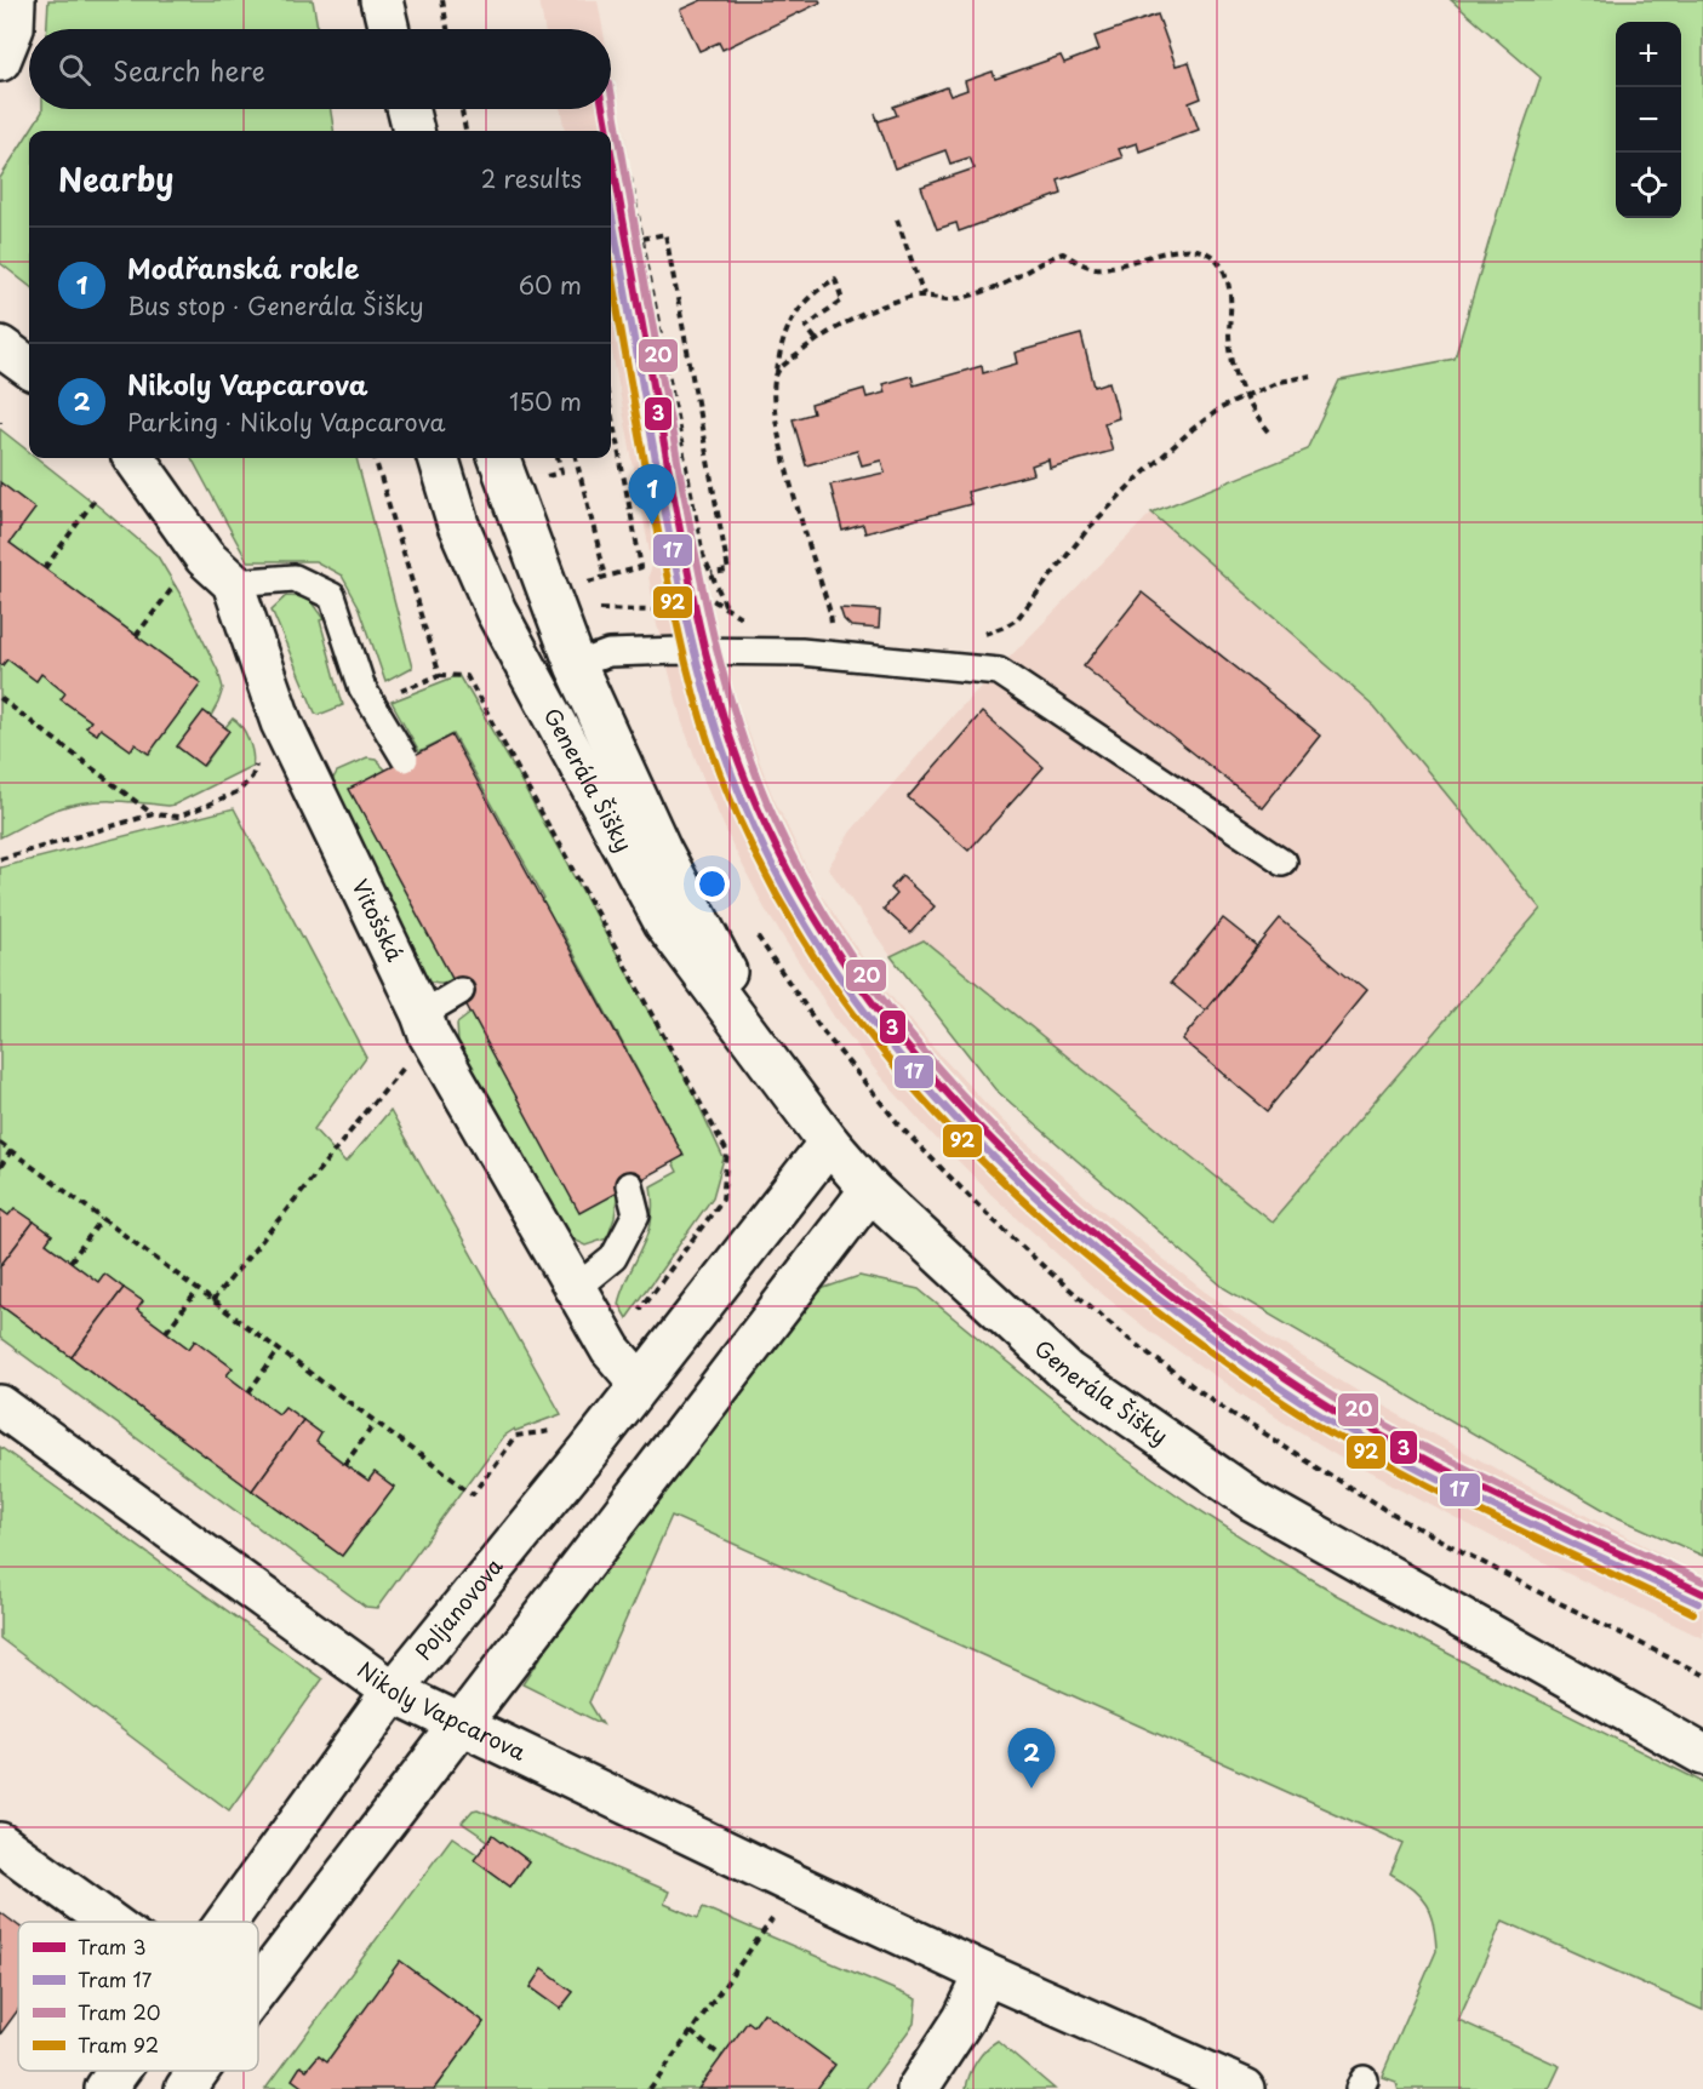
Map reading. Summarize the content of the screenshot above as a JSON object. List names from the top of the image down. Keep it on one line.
{"streets":{"street":["Generála Šišky","Vitošská","Poljanovova","Nikoly Vapcarova"]},"crossings":[["Generála Šišky","Poljanovova"],["Vitošská","Poljanovova"],["Poljanovova","Nikoly Vapcarova"]],"lines":["tram line 20","tram line 3","tram line 17","tram line 92"],"legend":["Tram 3","Tram 17","Tram 20","Tram 92"],"page":{"map_buttons":["+","−"],"search":"Search here","heading":["Nearby","2 results"],"list":[{"mark":"1","name":"Modřanská rokle","note":"Bus stop · Generála Šišky","value":"60 m"},{"mark":"2","name":"Nikoly Vapcarova","note":"Parking · Nikoly Vapcarova","value":"150 m"}],"pins":["1","2"]}}
